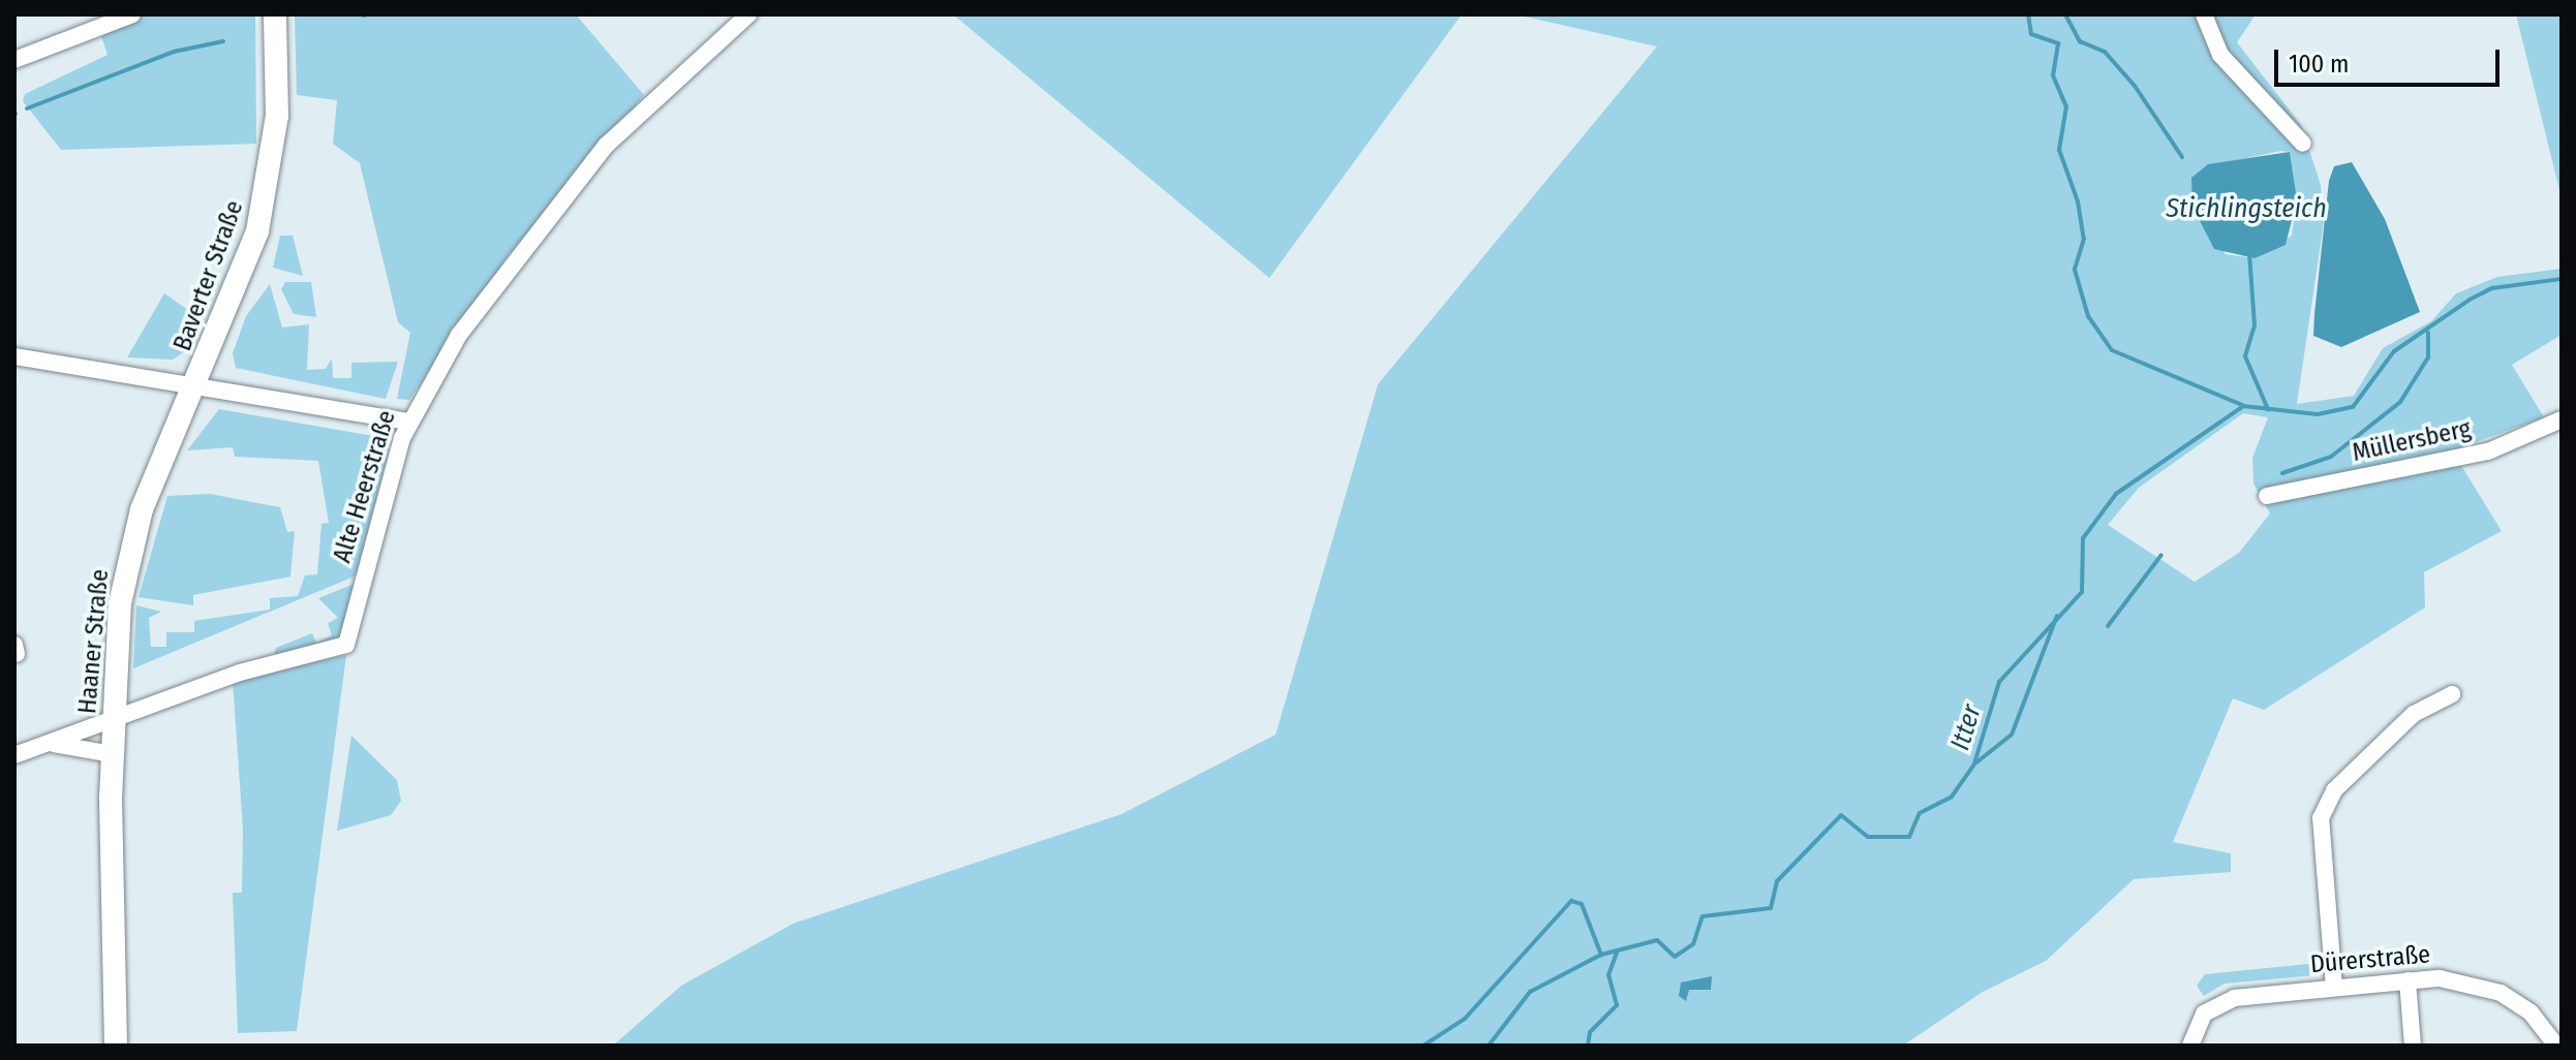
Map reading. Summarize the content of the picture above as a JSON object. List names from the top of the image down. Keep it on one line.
{"streets":{"main road":["Baverter Straße","Haaner Straße"],"street":["Müllersberg","Alte Heerstraße","Dürerstraße"]},"crossings":[["Baverter Straße","Alte Heerstraße"],["Baverter Straße","Haaner Straße"],["Alte Heerstraße","Haaner Straße"]],"water":["Stichlingsteich","Itter"],"scale_bar":"100 m"}
